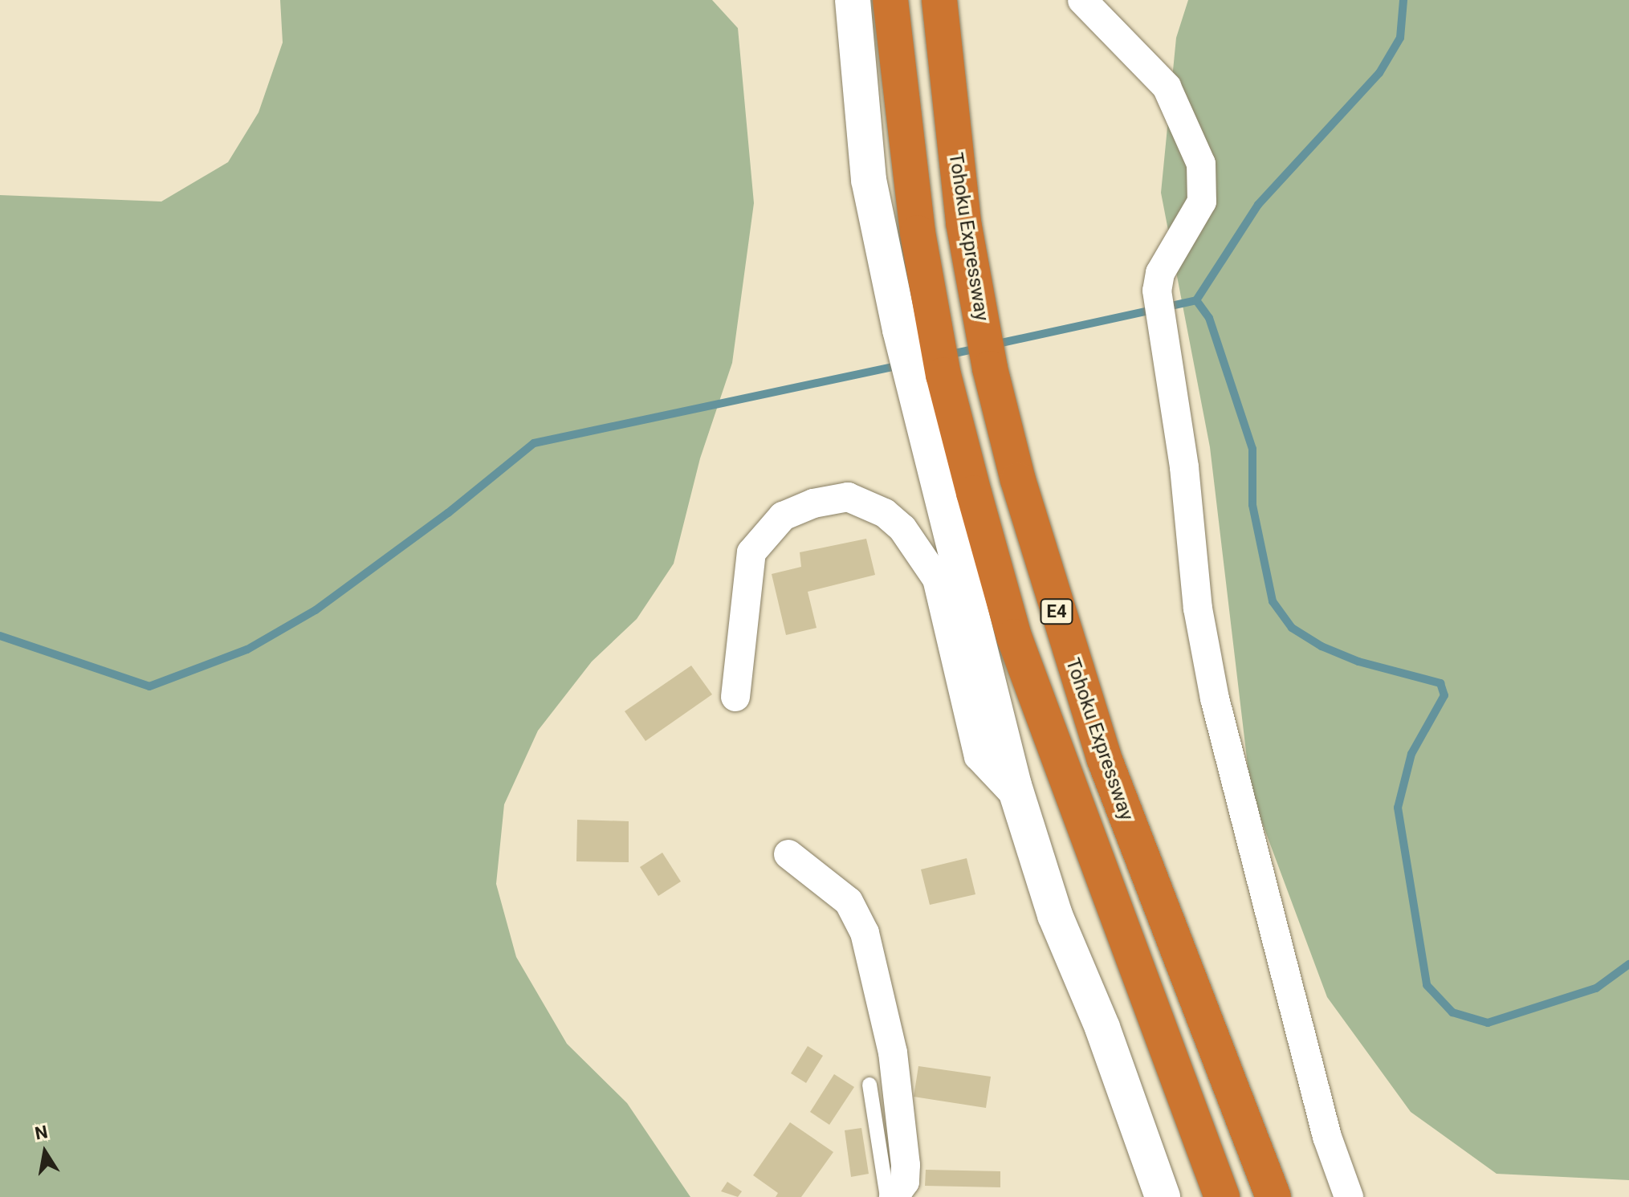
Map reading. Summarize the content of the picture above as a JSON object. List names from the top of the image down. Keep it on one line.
{"streets":{"highway":["Tohoku Expressway","E4"]},"north":"top"}
